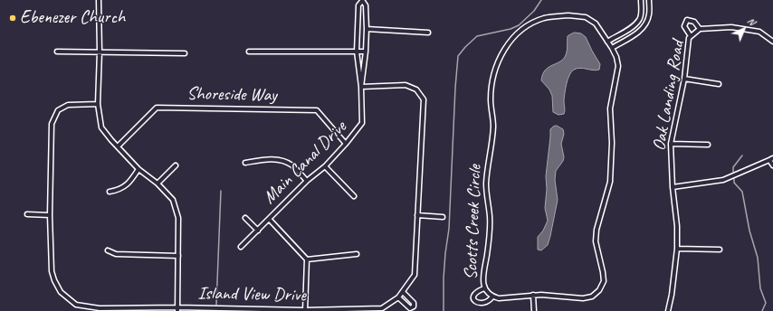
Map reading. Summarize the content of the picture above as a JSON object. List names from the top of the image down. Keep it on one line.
{"streets":{"street":["Shoreside Way","Oak Landing Road","Main Canal Drive","Scotts Creek Circle","Island View Drive"]},"crossings":[["Shoreside Way","Main Canal Drive"],["Main Canal Drive","Island View Drive"]],"places":["Ebenezer Church"],"north":"top right"}
